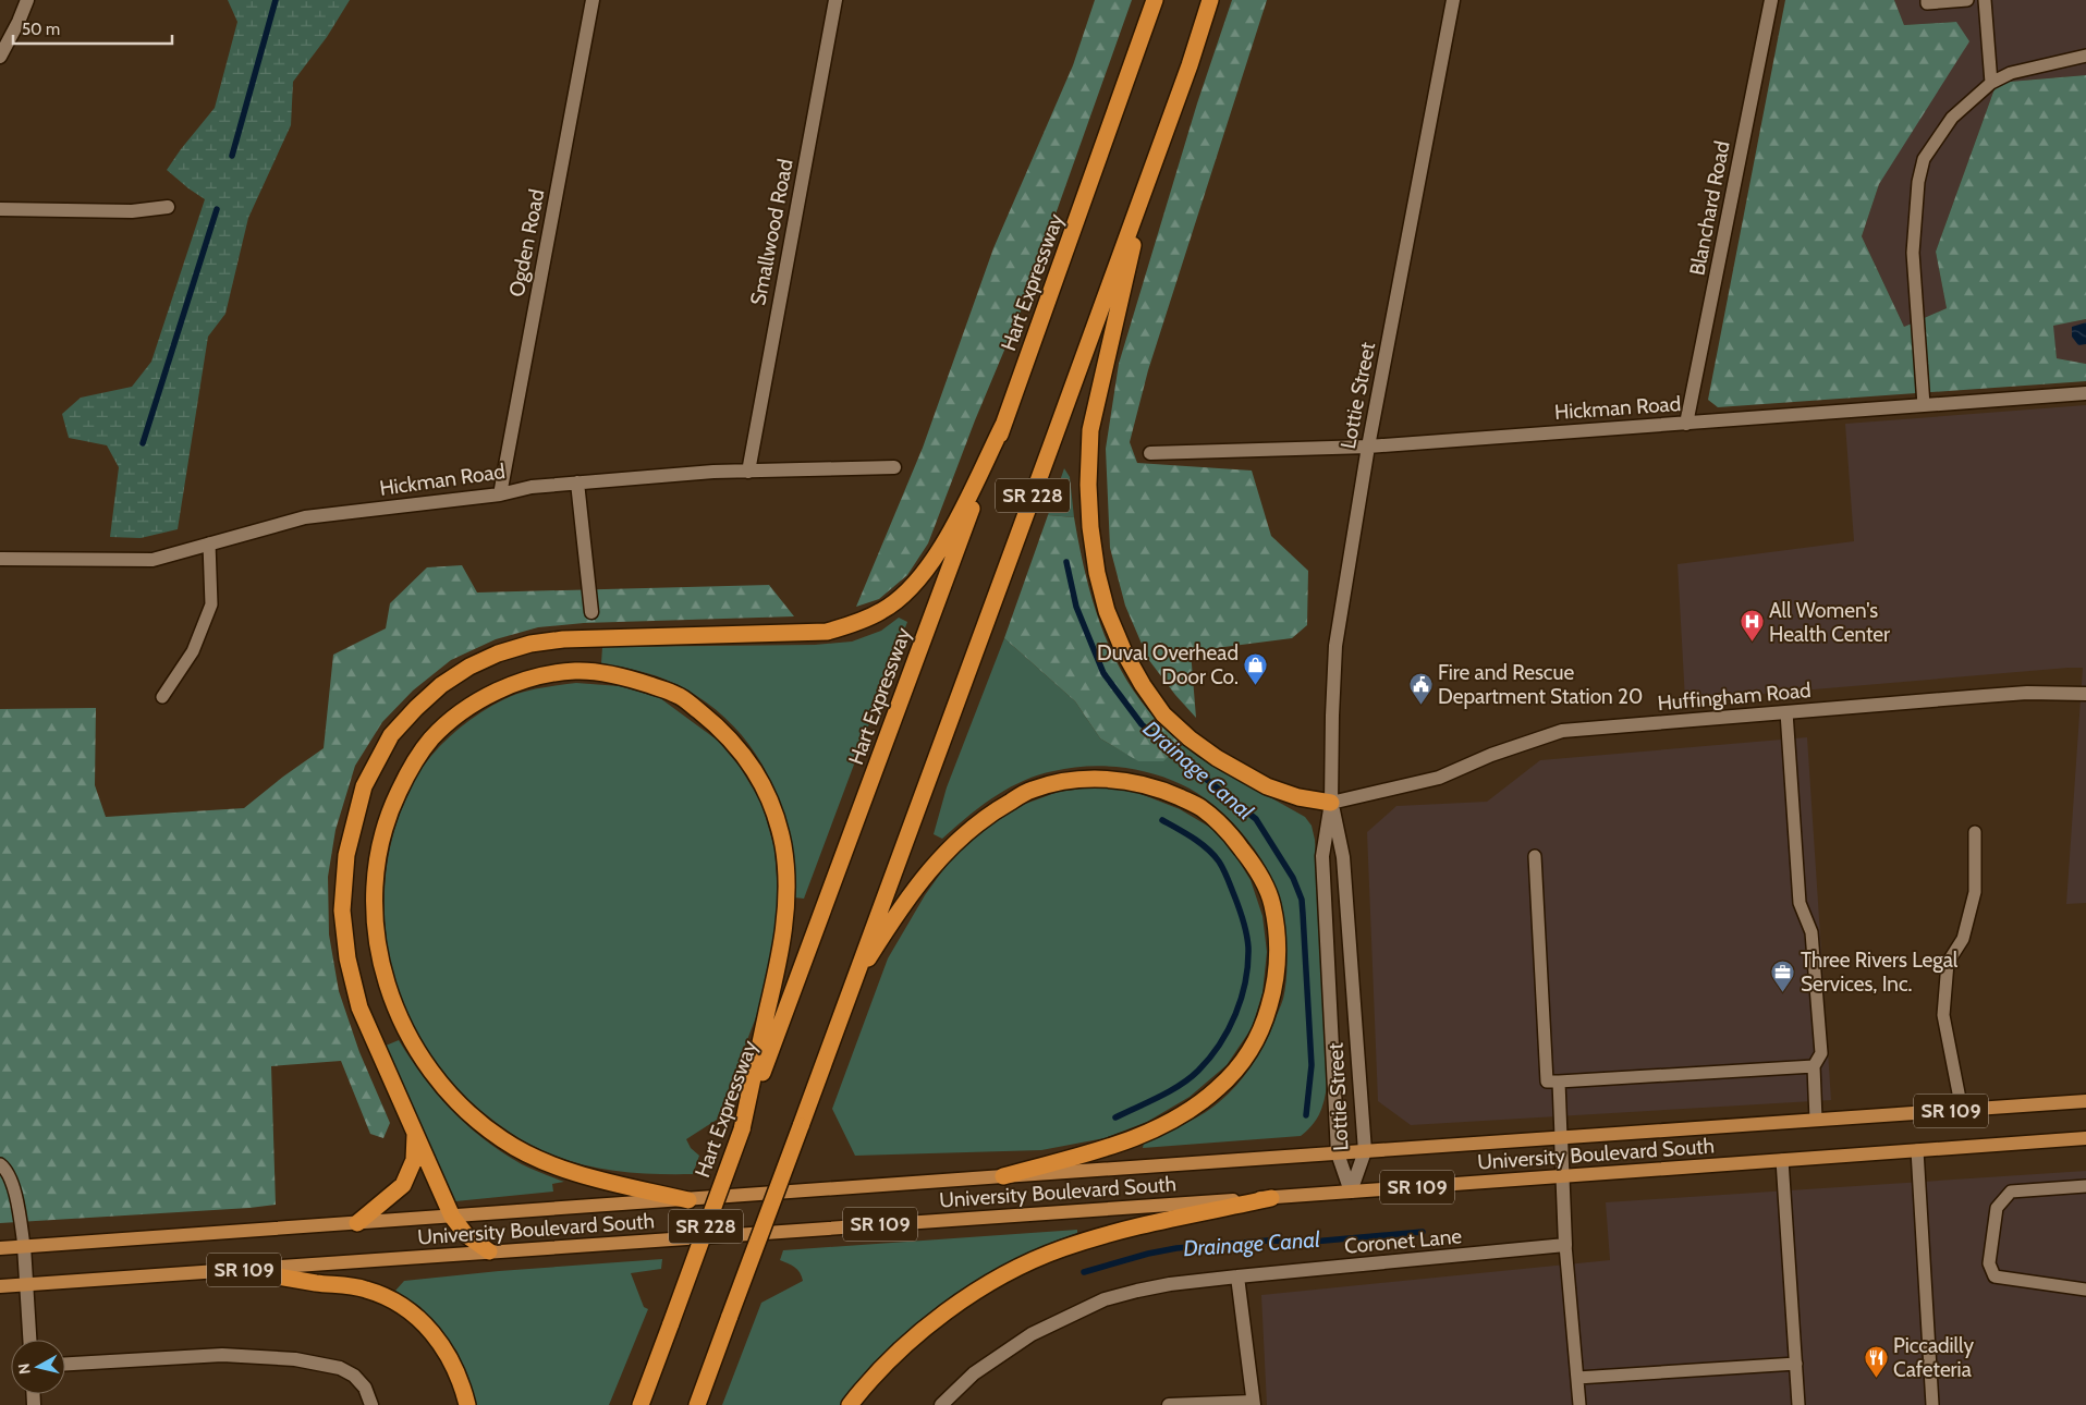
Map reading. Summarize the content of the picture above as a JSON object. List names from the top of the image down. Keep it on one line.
{"streets":{"highway":["Hart Expressway","SR 228"],"main road":["SR 109","University Boulevard South"],"street":["Blanchard Road","Smallwood Road","Ogden Road","Lottie Street","Hickman Road","Huffingham Road","Coronet Lane"]},"crossings":[["Blanchard Road","Hickman Road"],["Smallwood Road","Hickman Road"],["Ogden Road","Hickman Road"],["Lottie Street","Hickman Road"],["Lottie Street","Huffingham Road"],["Lottie Street","University Boulevard South"]],"water":["Drainage Canal"],"places":{"hospital":["All Women's Health Center"],"shop":["Duval Overhead Door Co."],"public building":["Fire and Rescue Department Station 20"],"office":["Three Rivers Legal Services, Inc."],"restaurant":["Piccadilly Cafeteria"]},"scale_bar":"50 m","north":"left"}
